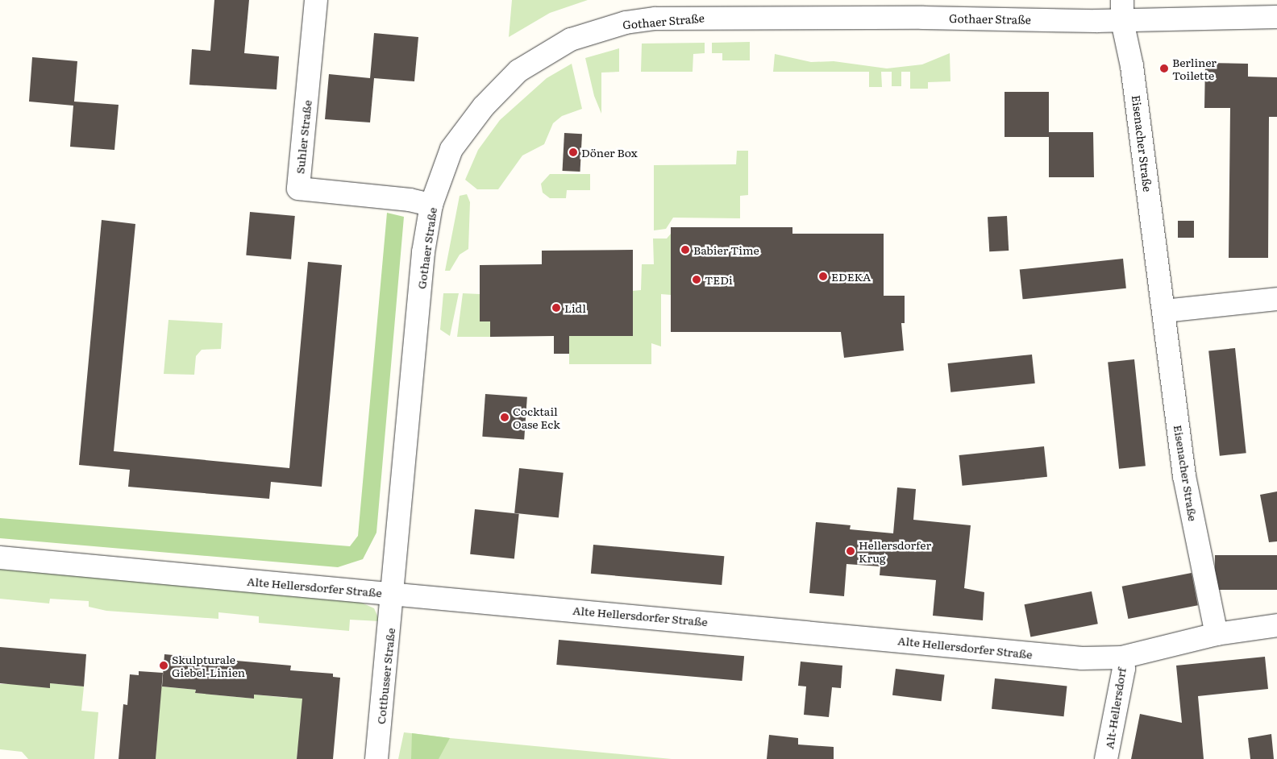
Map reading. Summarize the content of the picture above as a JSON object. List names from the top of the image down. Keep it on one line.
{"streets":{"street":["Gothaer Straße","Suhler Straße","Eisenacher Straße","Alte Hellersdorfer Straße","Cottbusser Straße","Alt-Hellersdorf"]},"crossings":[["Gothaer Straße","Suhler Straße"],["Gothaer Straße","Eisenacher Straße"],["Gothaer Straße","Alte Hellersdorfer Straße"],["Gothaer Straße","Cottbusser Straße"],["Eisenacher Straße","Alte Hellersdorfer Straße"],["Alte Hellersdorfer Straße","Cottbusser Straße"],["Alte Hellersdorfer Straße","Alt-Hellersdorf"]],"places":["Berliner Toilette","Döner Box","Babier Time","EDEKA","TEDi","Lidl","Cocktail Oase Eck","Hellersdorfer Krug","Skulpturale Giebel-Linien"]}
